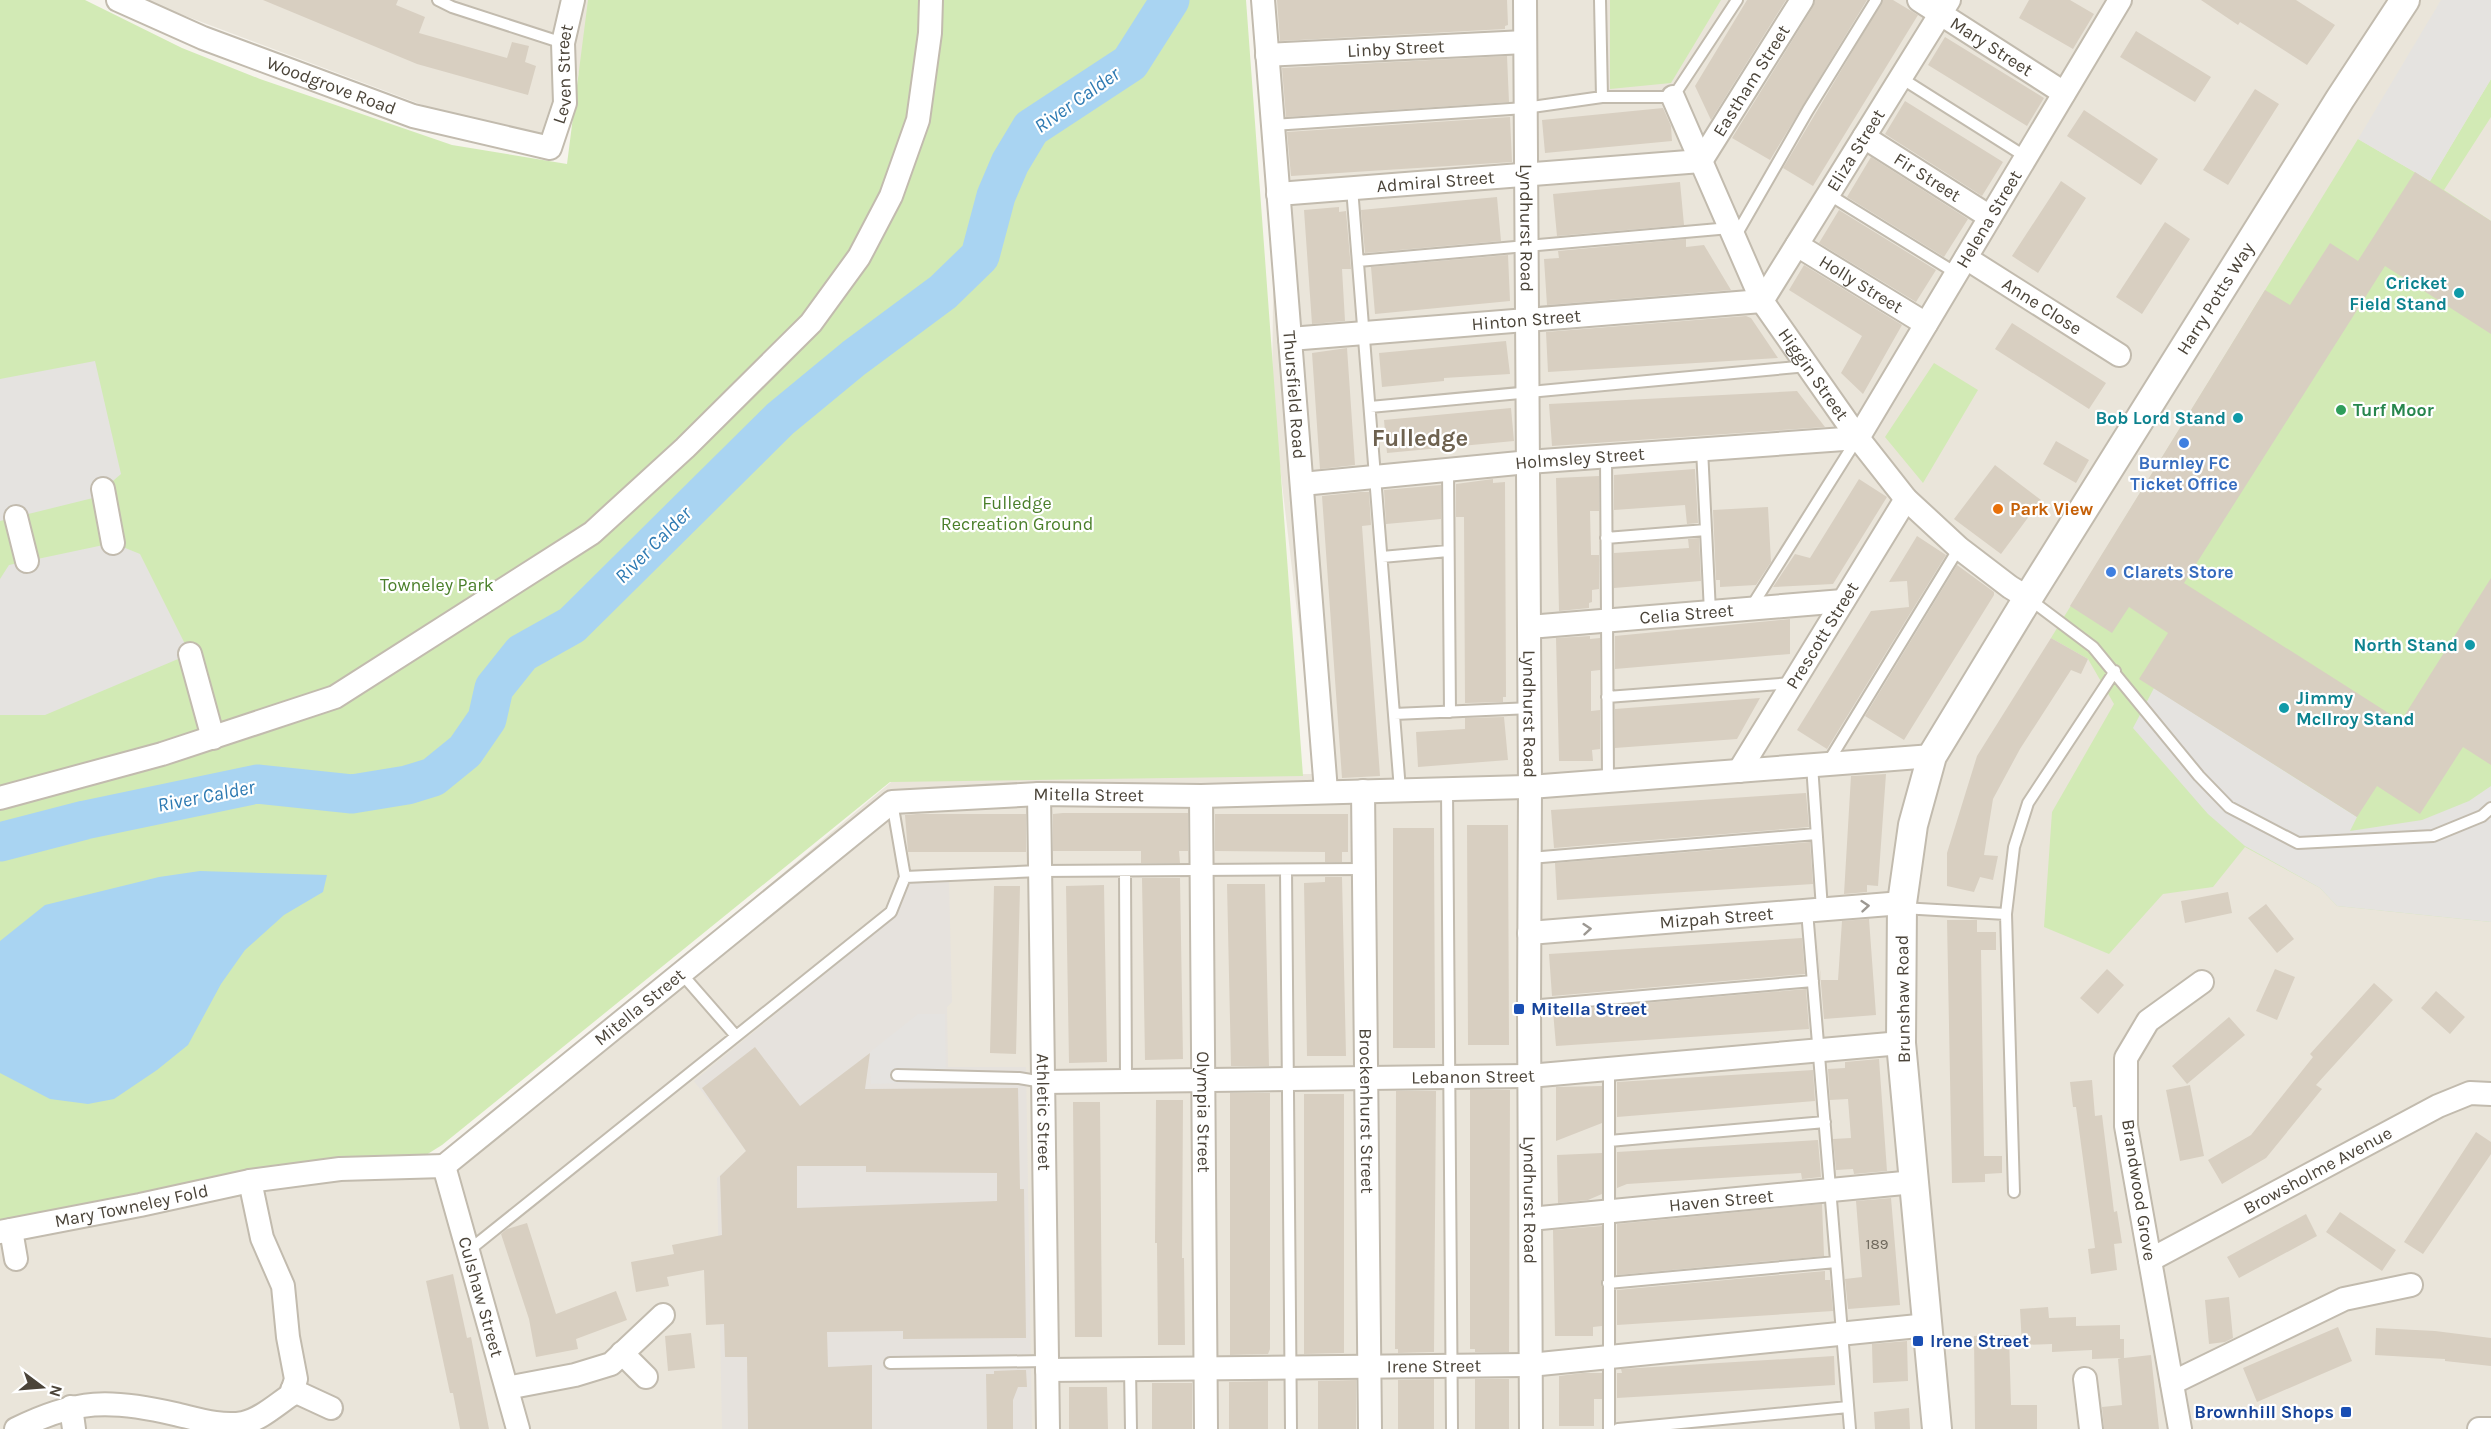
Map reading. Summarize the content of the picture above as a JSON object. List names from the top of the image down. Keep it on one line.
{"streets":{"street":["Mary Street","Linby Street","Leven Street","Eastham Street","Woodgrove Road","Eliza Street","Fir Street","Admiral Street","Helena Street","Lyndhurst Road","Holly Street","Harry Potts Way","Anne Close","Hinton Street","Higgin Street","Thursfield Road","Holmsley Street","Celia Street","Prescott Street","Mitella Street","Mizpah Street","Brunshaw Road","Lebanon Street","Brockenhurst Street","Athletic Street","Olympia Street","Browsholme Avenue","Brandwood Grove","Haven Street","Mary Towneley Fold","Culshaw Street","Irene Street"]},"crossings":[["Mary Street","Eliza Street"],["Mary Street","Helena Street"],["Linby Street","Lyndhurst Road"],["Linby Street","Thursfield Road"],["Leven Street","Woodgrove Road"],["Eastham Street","Admiral Street"],["Eastham Street","Higgin Street"],["Eliza Street","Fir Street"],["Eliza Street","Holly Street"],["Eliza Street","Hinton Street"],["Eliza Street","Higgin Street"],["Fir Street","Helena Street"],["Admiral Street","Lyndhurst Road"],["Admiral Street","Higgin Street"],["Admiral Street","Thursfield Road"],["Helena Street","Holly Street"],["Helena Street","Anne Close"],["Helena Street","Higgin Street"],["Helena Street","Holmsley Street"],["Lyndhurst Road","Hinton Street"],["Lyndhurst Road","Holmsley Street"],["Lyndhurst Road","Celia Street"],["Lyndhurst Road","Mitella Street"],["Lyndhurst Road","Mizpah Street"],["Lyndhurst Road","Lebanon Street"],["Lyndhurst Road","Haven Street"],["Lyndhurst Road","Irene Street"],["Harry Potts Way","Higgin Street"],["Harry Potts Way","Brunshaw Road"],["Hinton Street","Higgin Street"],["Hinton Street","Thursfield Road"],["Higgin Street","Holmsley Street"],["Higgin Street","Prescott Street"],["Higgin Street","Brunshaw Road"],["Thursfield Road","Holmsley Street"],["Thursfield Road","Mitella Street"],["Celia Street","Prescott Street"],["Prescott Street","Mitella Street"],["Mitella Street","Brunshaw Road"],["Mitella Street","Brockenhurst Street"],["Mitella Street","Athletic Street"],["Mitella Street","Olympia Street"],["Mitella Street","Mary Towneley Fold"],["Mitella Street","Culshaw Street"],["Mizpah Street","Brunshaw Road"],["Brunshaw Road","Lebanon Street"],["Brunshaw Road","Haven Street"],["Brunshaw Road","Irene Street"],["Lebanon Street","Brockenhurst Street"],["Lebanon Street","Athletic Street"],["Lebanon Street","Olympia Street"],["Brockenhurst Street","Irene Street"],["Athletic Street","Irene Street"],["Olympia Street","Irene Street"],["Browsholme Avenue","Brandwood Grove"],["Mary Towneley Fold","Culshaw Street"]],"one_way":["Mizpah Street"],"districts":["Fulledge"],"water":["River Calder"],"parks":["Fulledge Recreation Ground","Towneley Park"],"places":{"other":["Cricket Field Stand","Turf Moor","Bob Lord Stand","Burnley FC Ticket Office","Park View","Clarets Store","North Stand","Jimmy McIlroy Stand"],"transit":["Mitella Street","Irene Street","Brownhill Shops"]},"house_numbers":["189"],"north":"right"}
